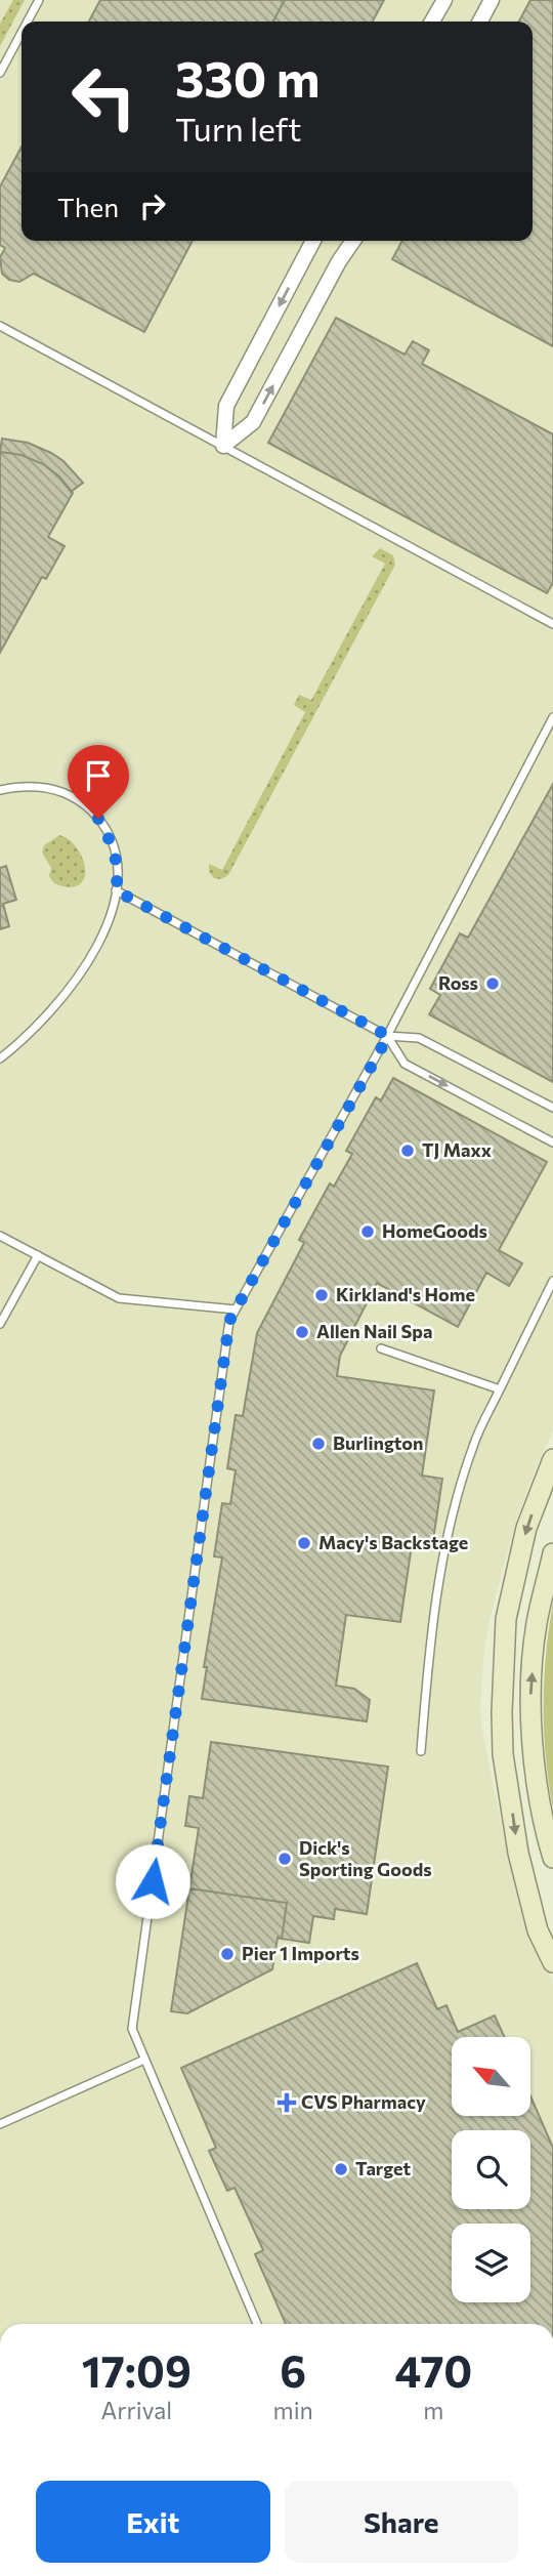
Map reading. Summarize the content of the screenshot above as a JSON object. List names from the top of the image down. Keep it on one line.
{"places":{"other":["Ross","TJ Maxx","HomeGoods","Kirkland's Home","Allen Nail Spa","Burlington","Macy's Backstage","Dick's Sporting Goods","Pier 1 Imports","Target"],"health":["CVS Pharmacy"]},"north":"top left","page":{"turn":["330 m","Turn left"],"then":"Then","eta":["17:09","Arrival","6","min","470","m"],"buttons":["Exit","Share"]}}
